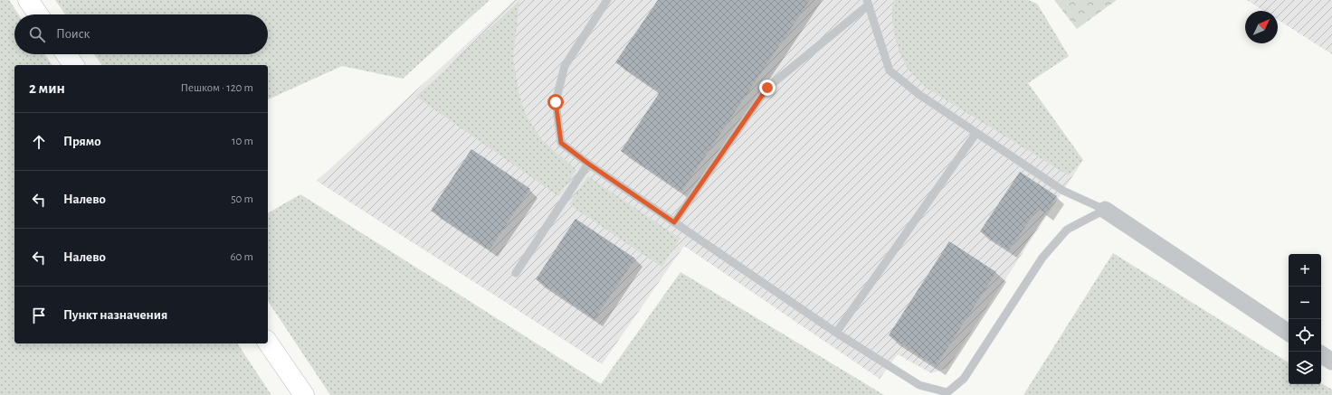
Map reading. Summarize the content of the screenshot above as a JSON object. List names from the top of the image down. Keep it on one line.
{"north":"top right","page":{"search":"Поиск","heading":["2 мин","Пешком · 120 m"],"list":[["Прямо","10 m"],["Налево","50 m"],["Налево","60 m"],"Пункт назначения"],"map_buttons":["+","−"]}}
